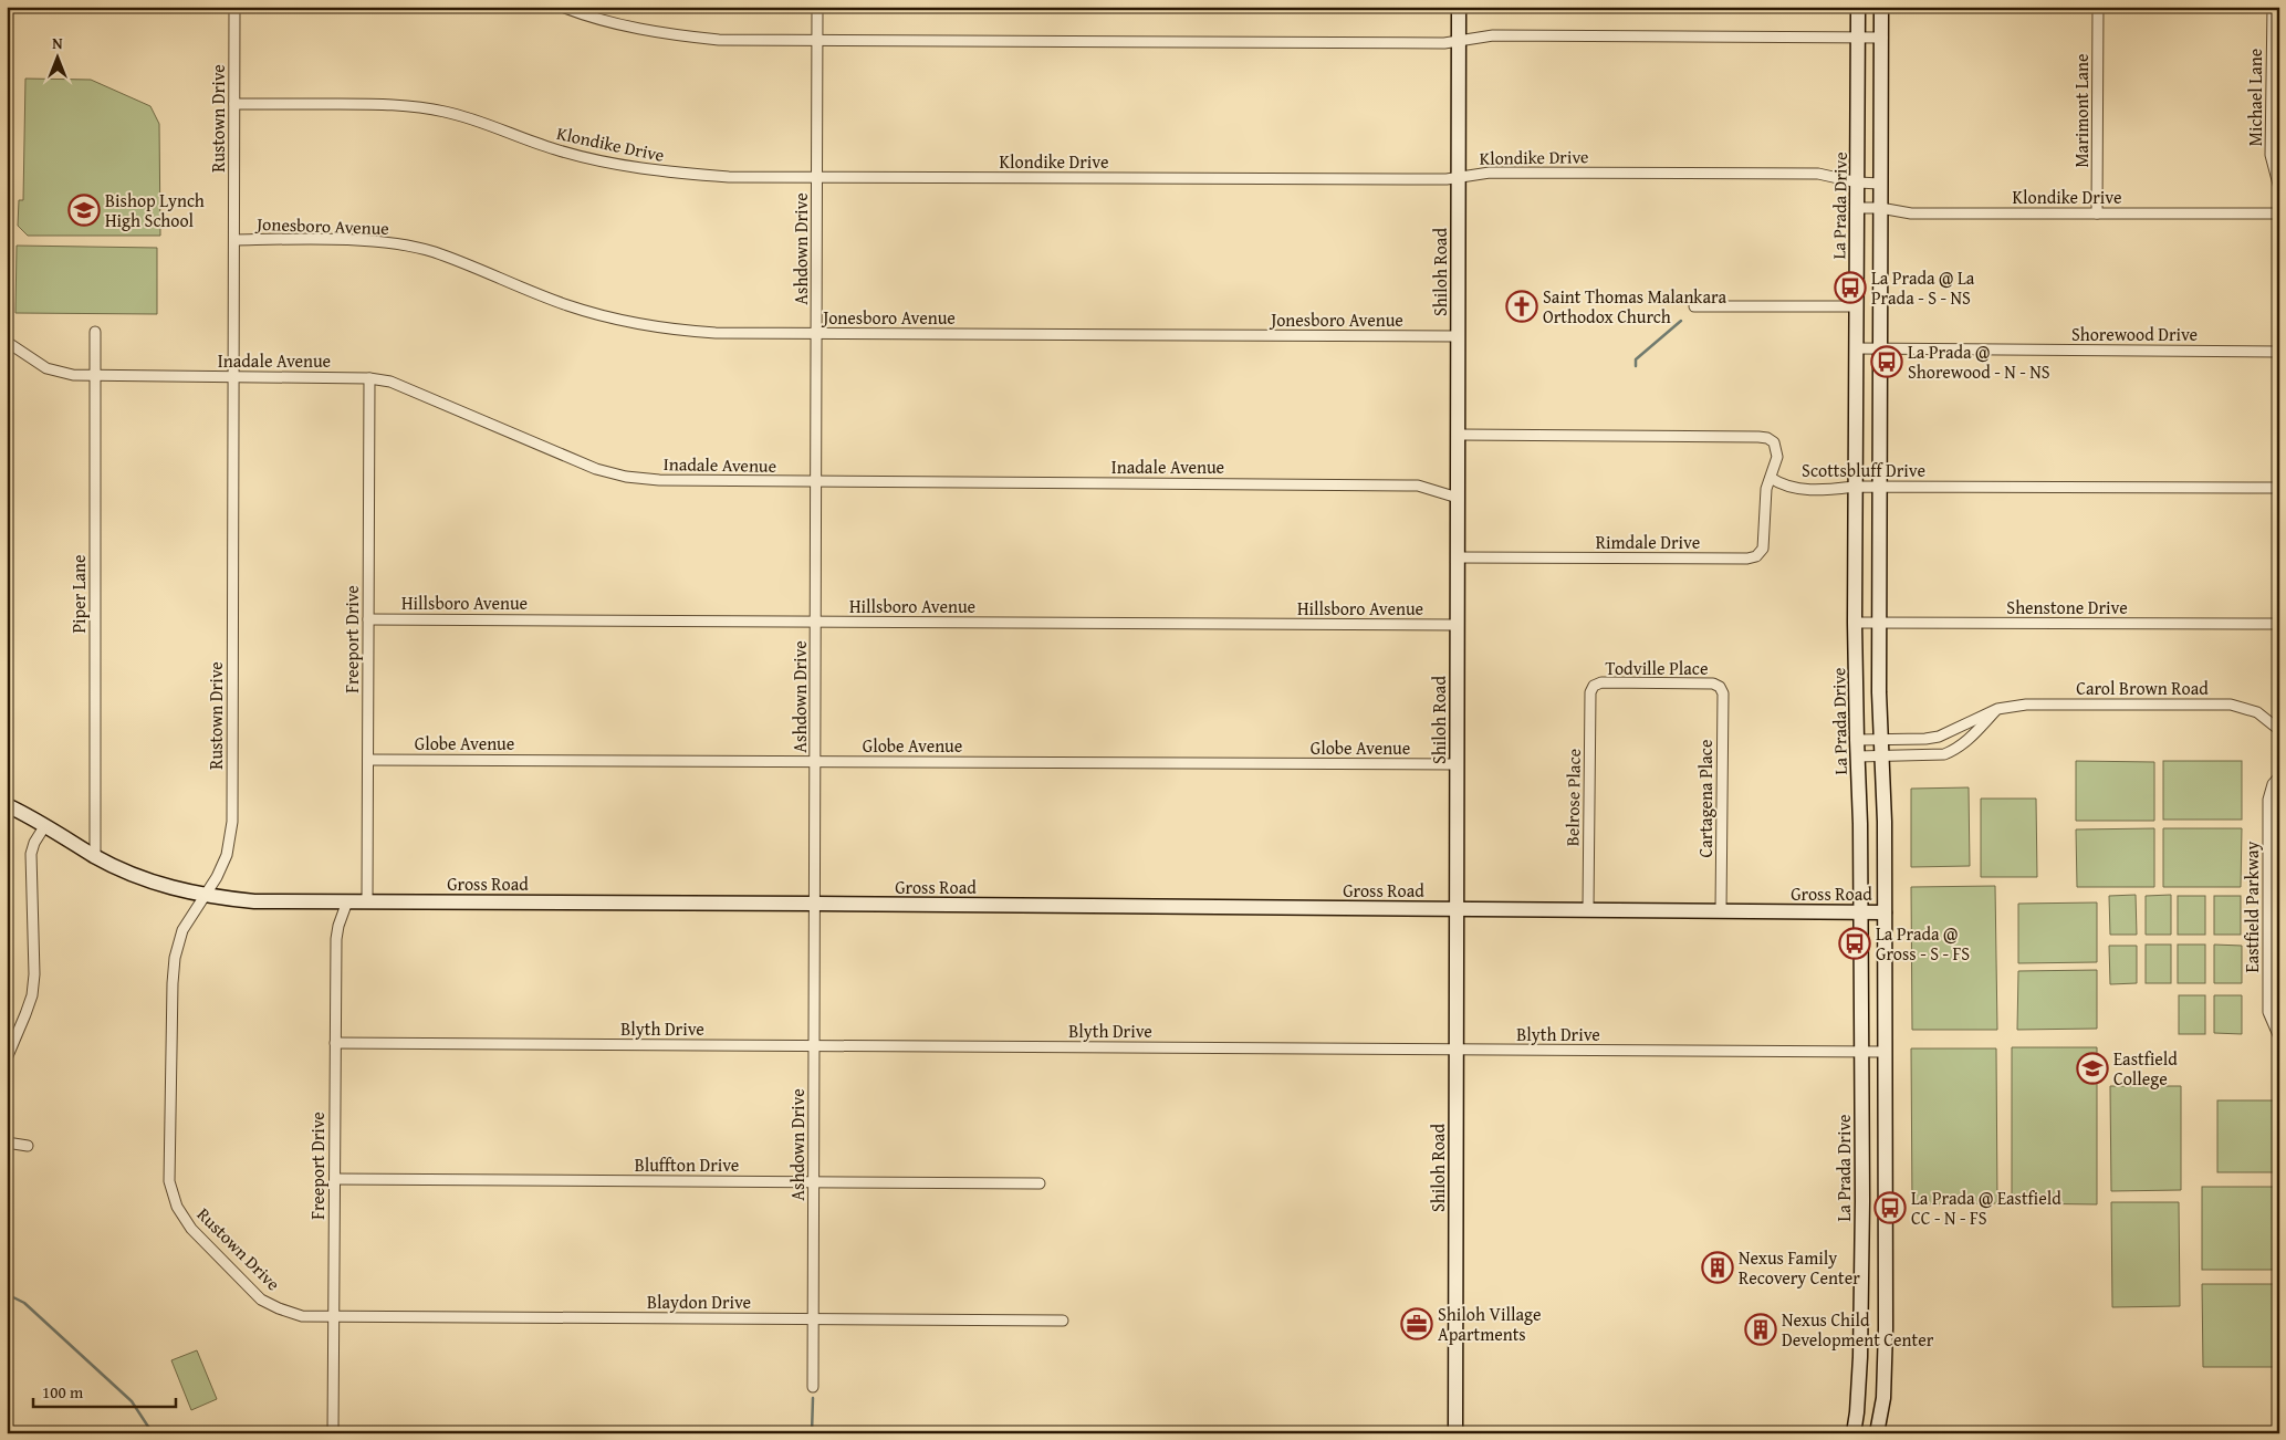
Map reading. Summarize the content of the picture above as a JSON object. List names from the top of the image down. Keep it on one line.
{"streets":{"street":["Michael Lane","Marimont Lane","Rustown Drive","Klondike Drive","La Prada Drive","Jonesboro Avenue","Ashdown Drive","Shiloh Road","Shorewood Drive","Inadale Avenue","Scottsbluff Drive","Rimdale Drive","Piper Lane","Hillsboro Avenue","Shenstone Drive","Freeport Drive","Todville Place","Carol Brown Road","Globe Avenue","Belrose Place","Cartagena Place","Gross Road","Eastfield Parkway","Blyth Drive","Bluffton Drive","Blaydon Drive"]},"crossings":[["Marimont Lane","Klondike Drive"],["Rustown Drive","Klondike Drive"],["Rustown Drive","Jonesboro Avenue"],["Rustown Drive","Inadale Avenue"],["Rustown Drive","Freeport Drive"],["Rustown Drive","Gross Road"],["Rustown Drive","Blaydon Drive"],["Klondike Drive","La Prada Drive"],["Klondike Drive","Ashdown Drive"],["Klondike Drive","Shiloh Road"],["La Prada Drive","Shorewood Drive"],["La Prada Drive","Scottsbluff Drive"],["La Prada Drive","Shenstone Drive"],["La Prada Drive","Carol Brown Road"],["La Prada Drive","Gross Road"],["La Prada Drive","Blyth Drive"],["Jonesboro Avenue","Ashdown Drive"],["Jonesboro Avenue","Shiloh Road"],["Ashdown Drive","Inadale Avenue"],["Ashdown Drive","Hillsboro Avenue"],["Ashdown Drive","Globe Avenue"],["Ashdown Drive","Gross Road"],["Ashdown Drive","Blyth Drive"],["Ashdown Drive","Bluffton Drive"],["Ashdown Drive","Blaydon Drive"],["Shiloh Road","Inadale Avenue"],["Shiloh Road","Scottsbluff Drive"],["Shiloh Road","Rimdale Drive"],["Shiloh Road","Hillsboro Avenue"],["Shiloh Road","Globe Avenue"],["Shiloh Road","Gross Road"],["Shiloh Road","Blyth Drive"],["Inadale Avenue","Piper Lane"],["Inadale Avenue","Freeport Drive"],["Scottsbluff Drive","Rimdale Drive"],["Piper Lane","Gross Road"],["Hillsboro Avenue","Freeport Drive"],["Freeport Drive","Globe Avenue"],["Freeport Drive","Gross Road"],["Freeport Drive","Blyth Drive"],["Freeport Drive","Bluffton Drive"],["Freeport Drive","Blaydon Drive"],["Todville Place","Belrose Place"],["Todville Place","Cartagena Place"],["Belrose Place","Gross Road"],["Cartagena Place","Gross Road"]],"places":{"school or university":["Bishop Lynch High School","Eastfield College"],"bus stop":["La Prada @ La Prada - S - NS","La Prada @ Shorewood - N - NS","La Prada @ Gross - S - FS","La Prada @ Eastfield CC - N - FS"],"church":["Saint Thomas Malankara Orthodox Church"],"building":["Nexus Family Recovery Center","Nexus Child Development Center"],"office":["Shiloh Village Apartments"]},"scale_bar":"100 m","north":"top"}
